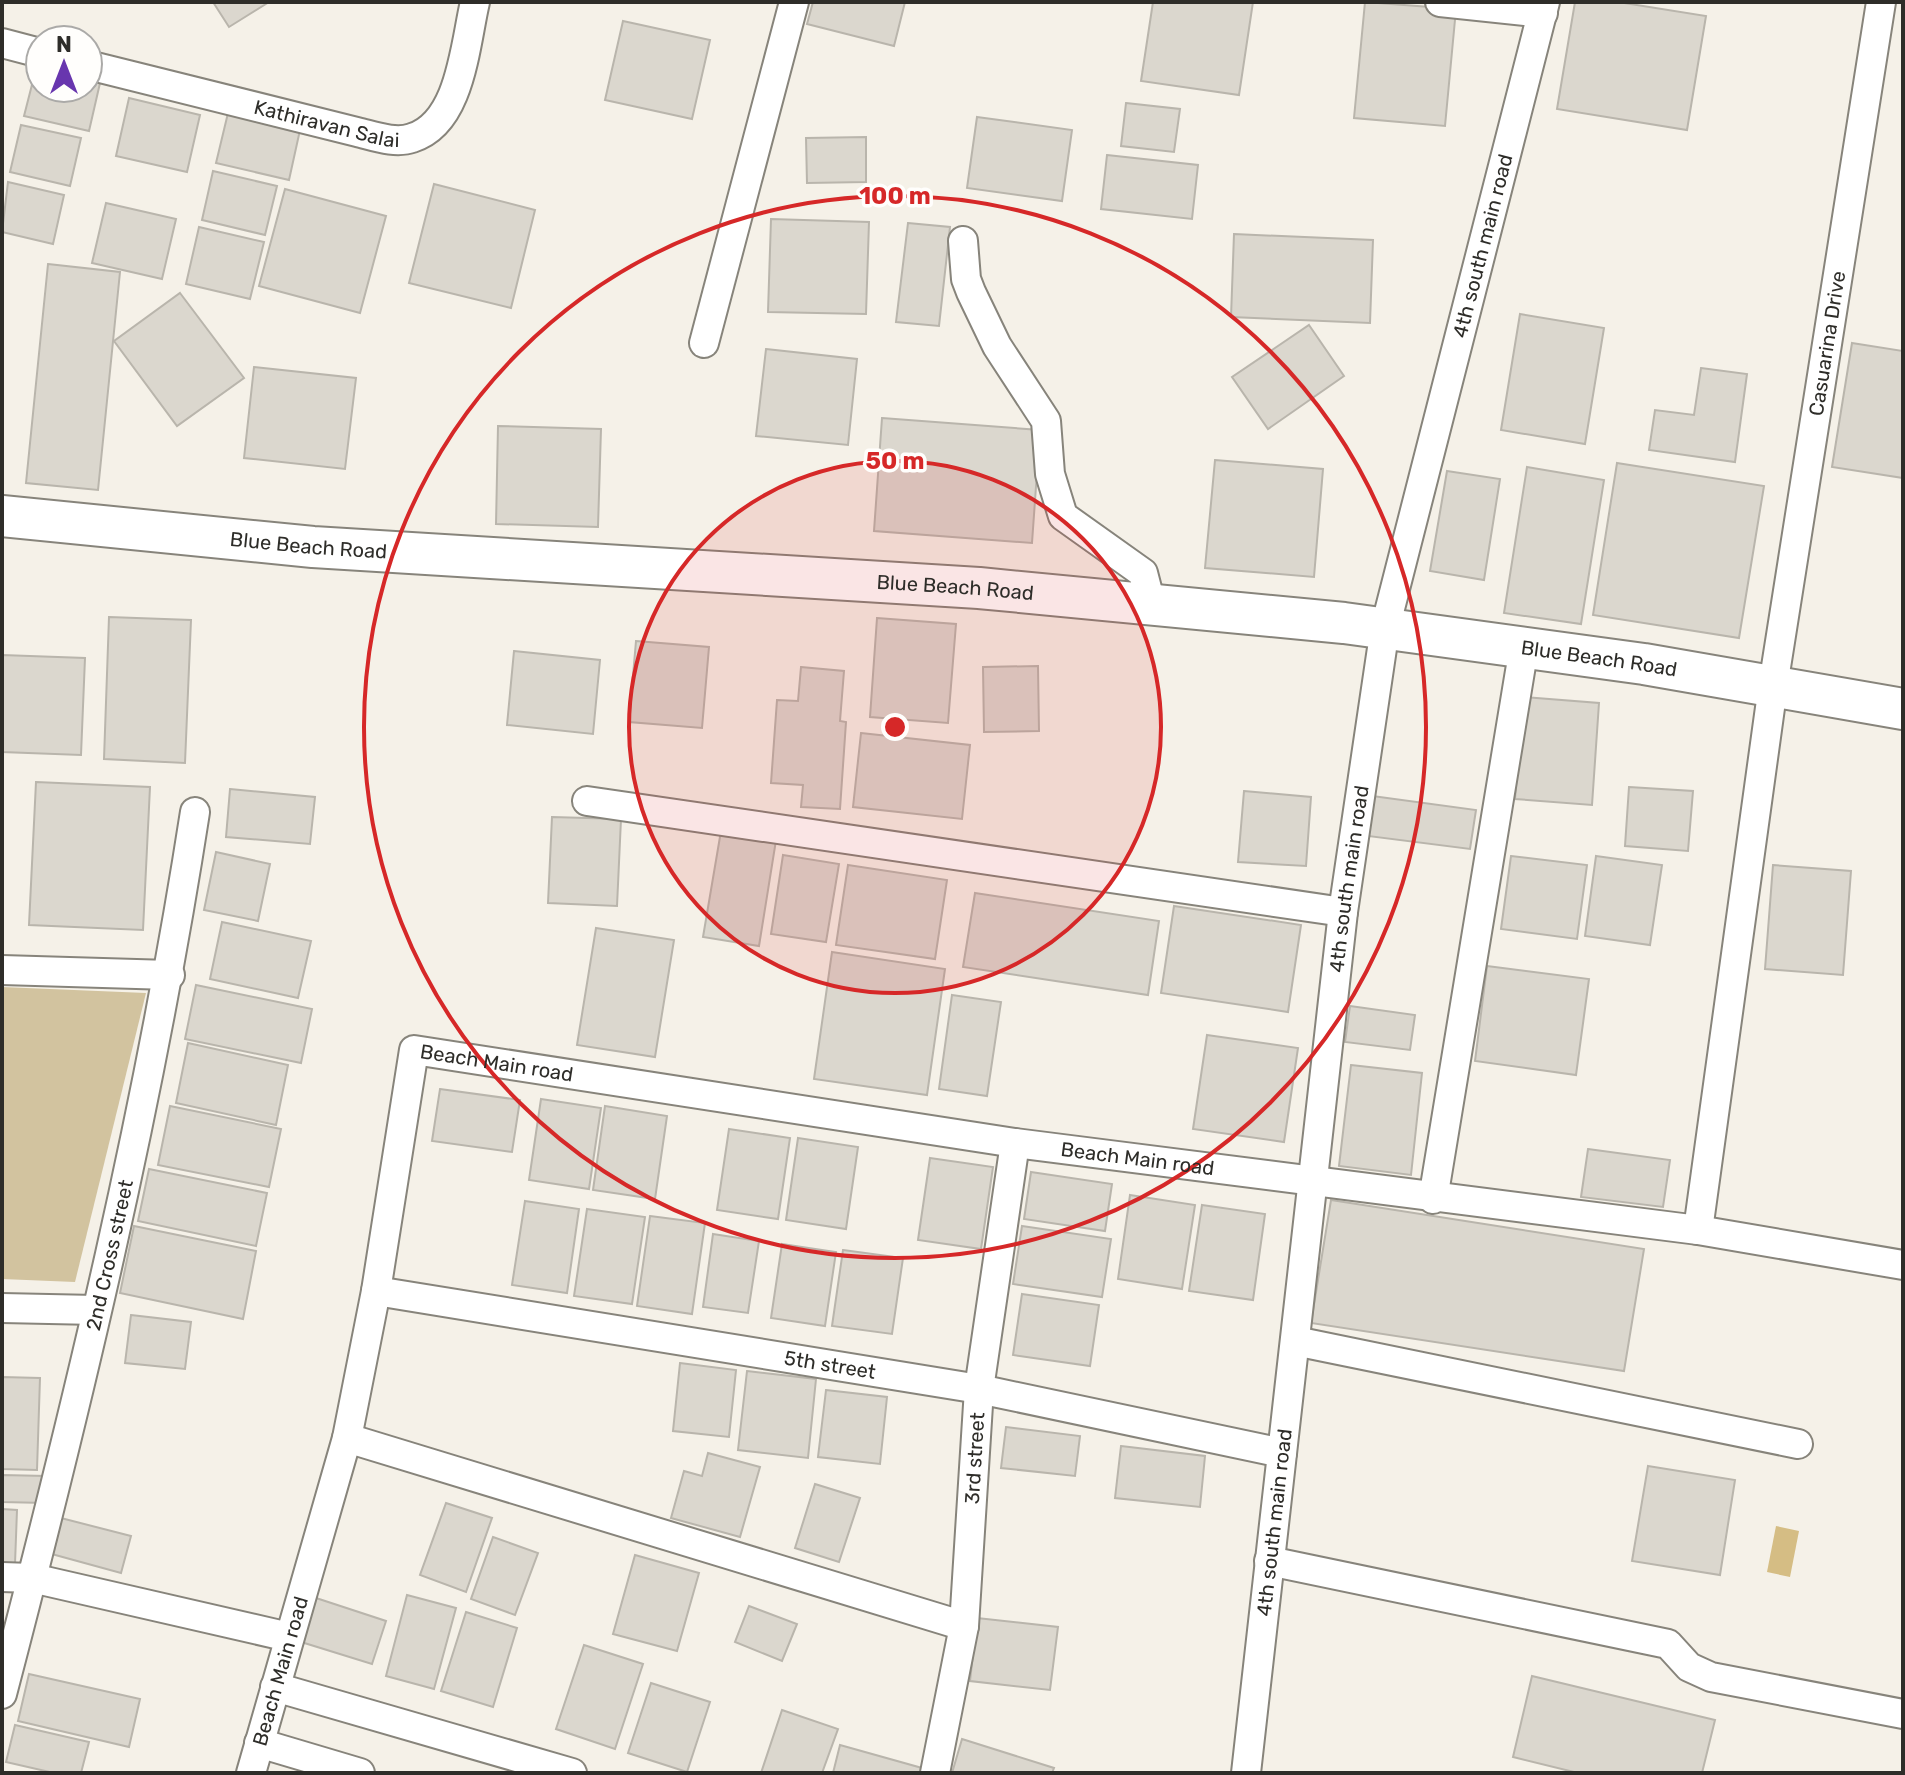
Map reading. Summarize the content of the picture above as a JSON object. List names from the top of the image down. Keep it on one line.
{"streets":{"street":["Kathiravan Salai","4th south main road","Casuarina Drive","Blue Beach Road","Beach Main road","2nd Cross street","5th street","3rd street"]},"crossings":[["4th south main road","Blue Beach Road"],["4th south main road","Beach Main road"],["4th south main road","5th street"],["Casuarina Drive","Blue Beach Road"],["Casuarina Drive","Beach Main road"],["Beach Main road","5th street"],["Beach Main road","3rd street"],["5th street","3rd street"]],"north":"top","rings":["100 m","50 m"]}
